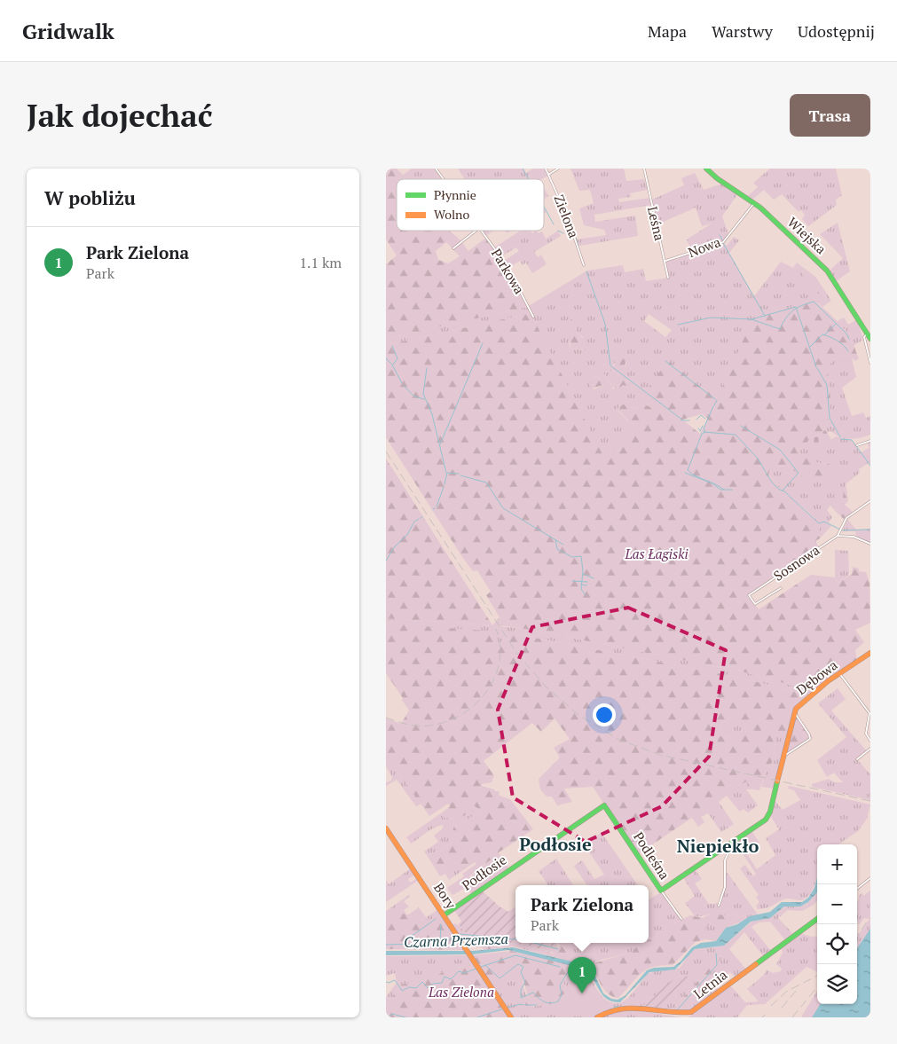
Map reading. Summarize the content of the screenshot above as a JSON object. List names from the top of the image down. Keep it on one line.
{"streets":{"street":["Zielona","Leśna","Wiejska","Nowa","Parkowa","Sosnowa","Dębowa","Podleśna","Podłosie","Bory","Letnia"]},"crossings":[["Leśna","Nowa"],["Wiejska","Nowa"],["Podleśna","Podłosie"],["Podłosie","Bory"]],"districts":["Podłosie","Niepiekło"],"water":["Czarna Przemsza"],"parks":["Las Łagiski","Las Zielona"],"legend":["Płynnie","Wolno"],"page":{"header":"Gridwalk","nav":["Mapa","Warstwy","Udostępnij"],"buttons":"Trasa","title":"Jak dojechać","heading":"W pobliżu","list":[{"mark":"1","name":"Park Zielona","note":"Park","value":"1.1 km"}],"map_buttons":["+","−"],"popup":["Park Zielona","Park"],"pins":"1"}}
